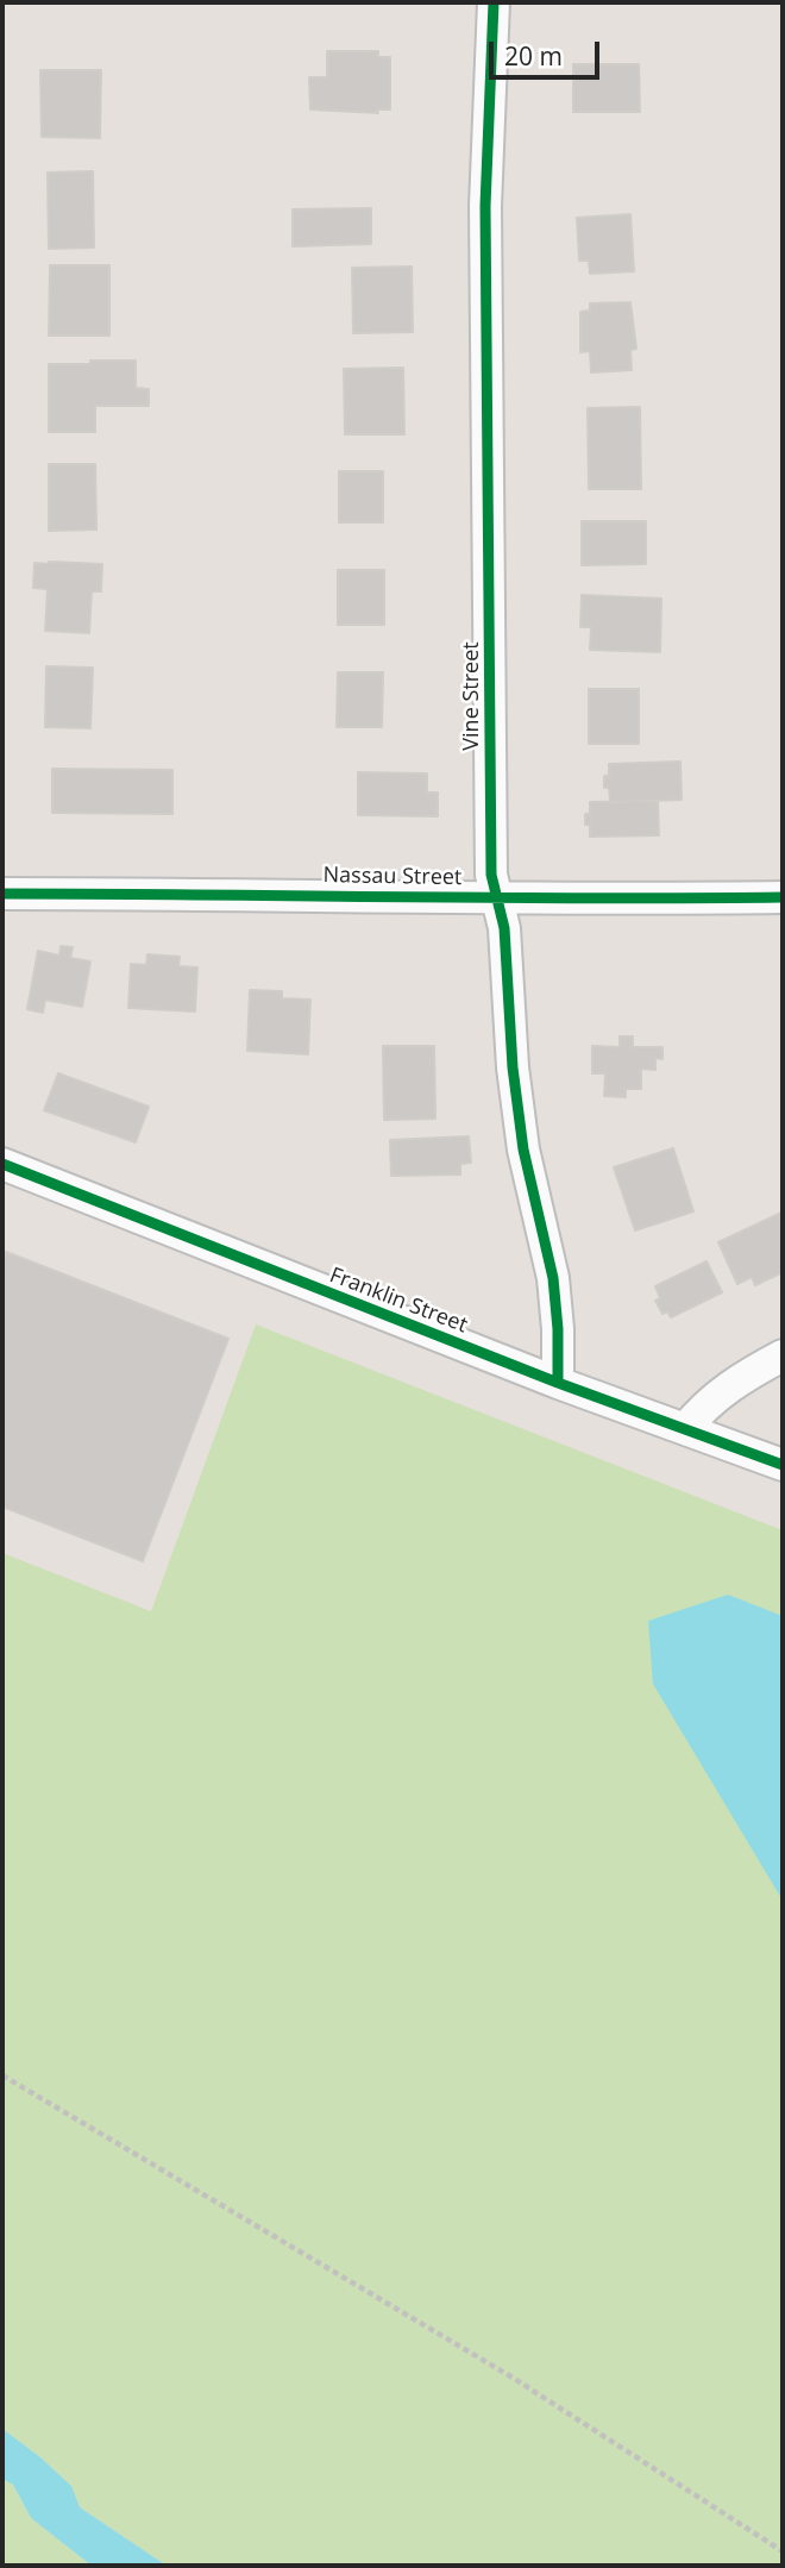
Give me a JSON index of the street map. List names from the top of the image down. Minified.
{"streets":{"street":["Vine Street","Nassau Street","Franklin Street"]},"crossings":[["Vine Street","Nassau Street"],["Vine Street","Franklin Street"]],"scale_bar":"20 m"}
